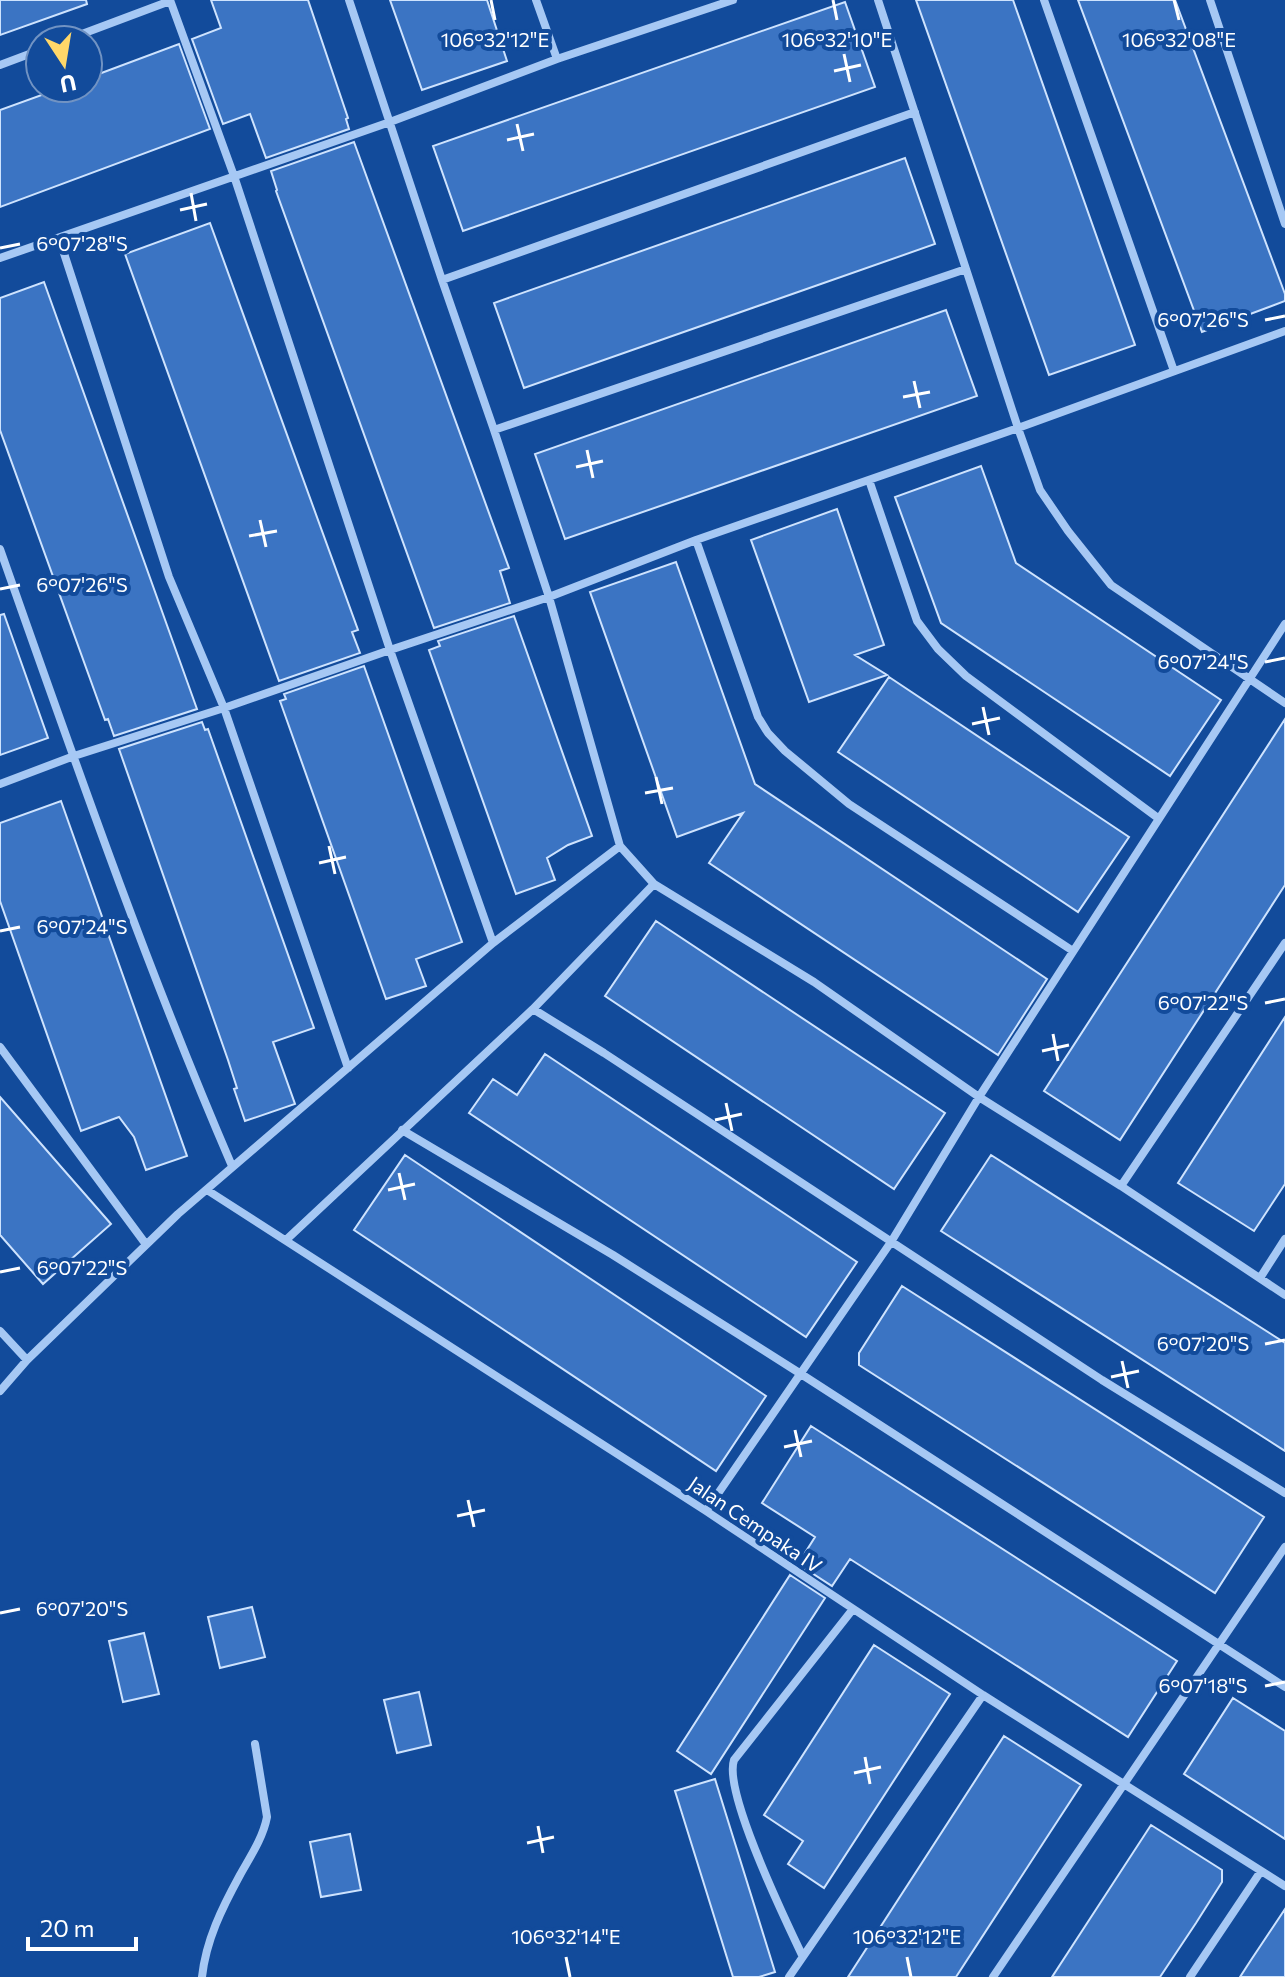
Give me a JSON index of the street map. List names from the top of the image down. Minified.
{"streets":{"street":["Jalan Cempaka IV"]},"scale_bar":"20 m","north":"bottom","coordinates":["106°32'12\"E","106°32'10\"E","106°32'08\"E","6°07'28\"S","6°07'26\"S","6°07'24\"S","6°07'22\"S","6°07'20\"S","6°07'18\"S","106°32'14\"E"]}
